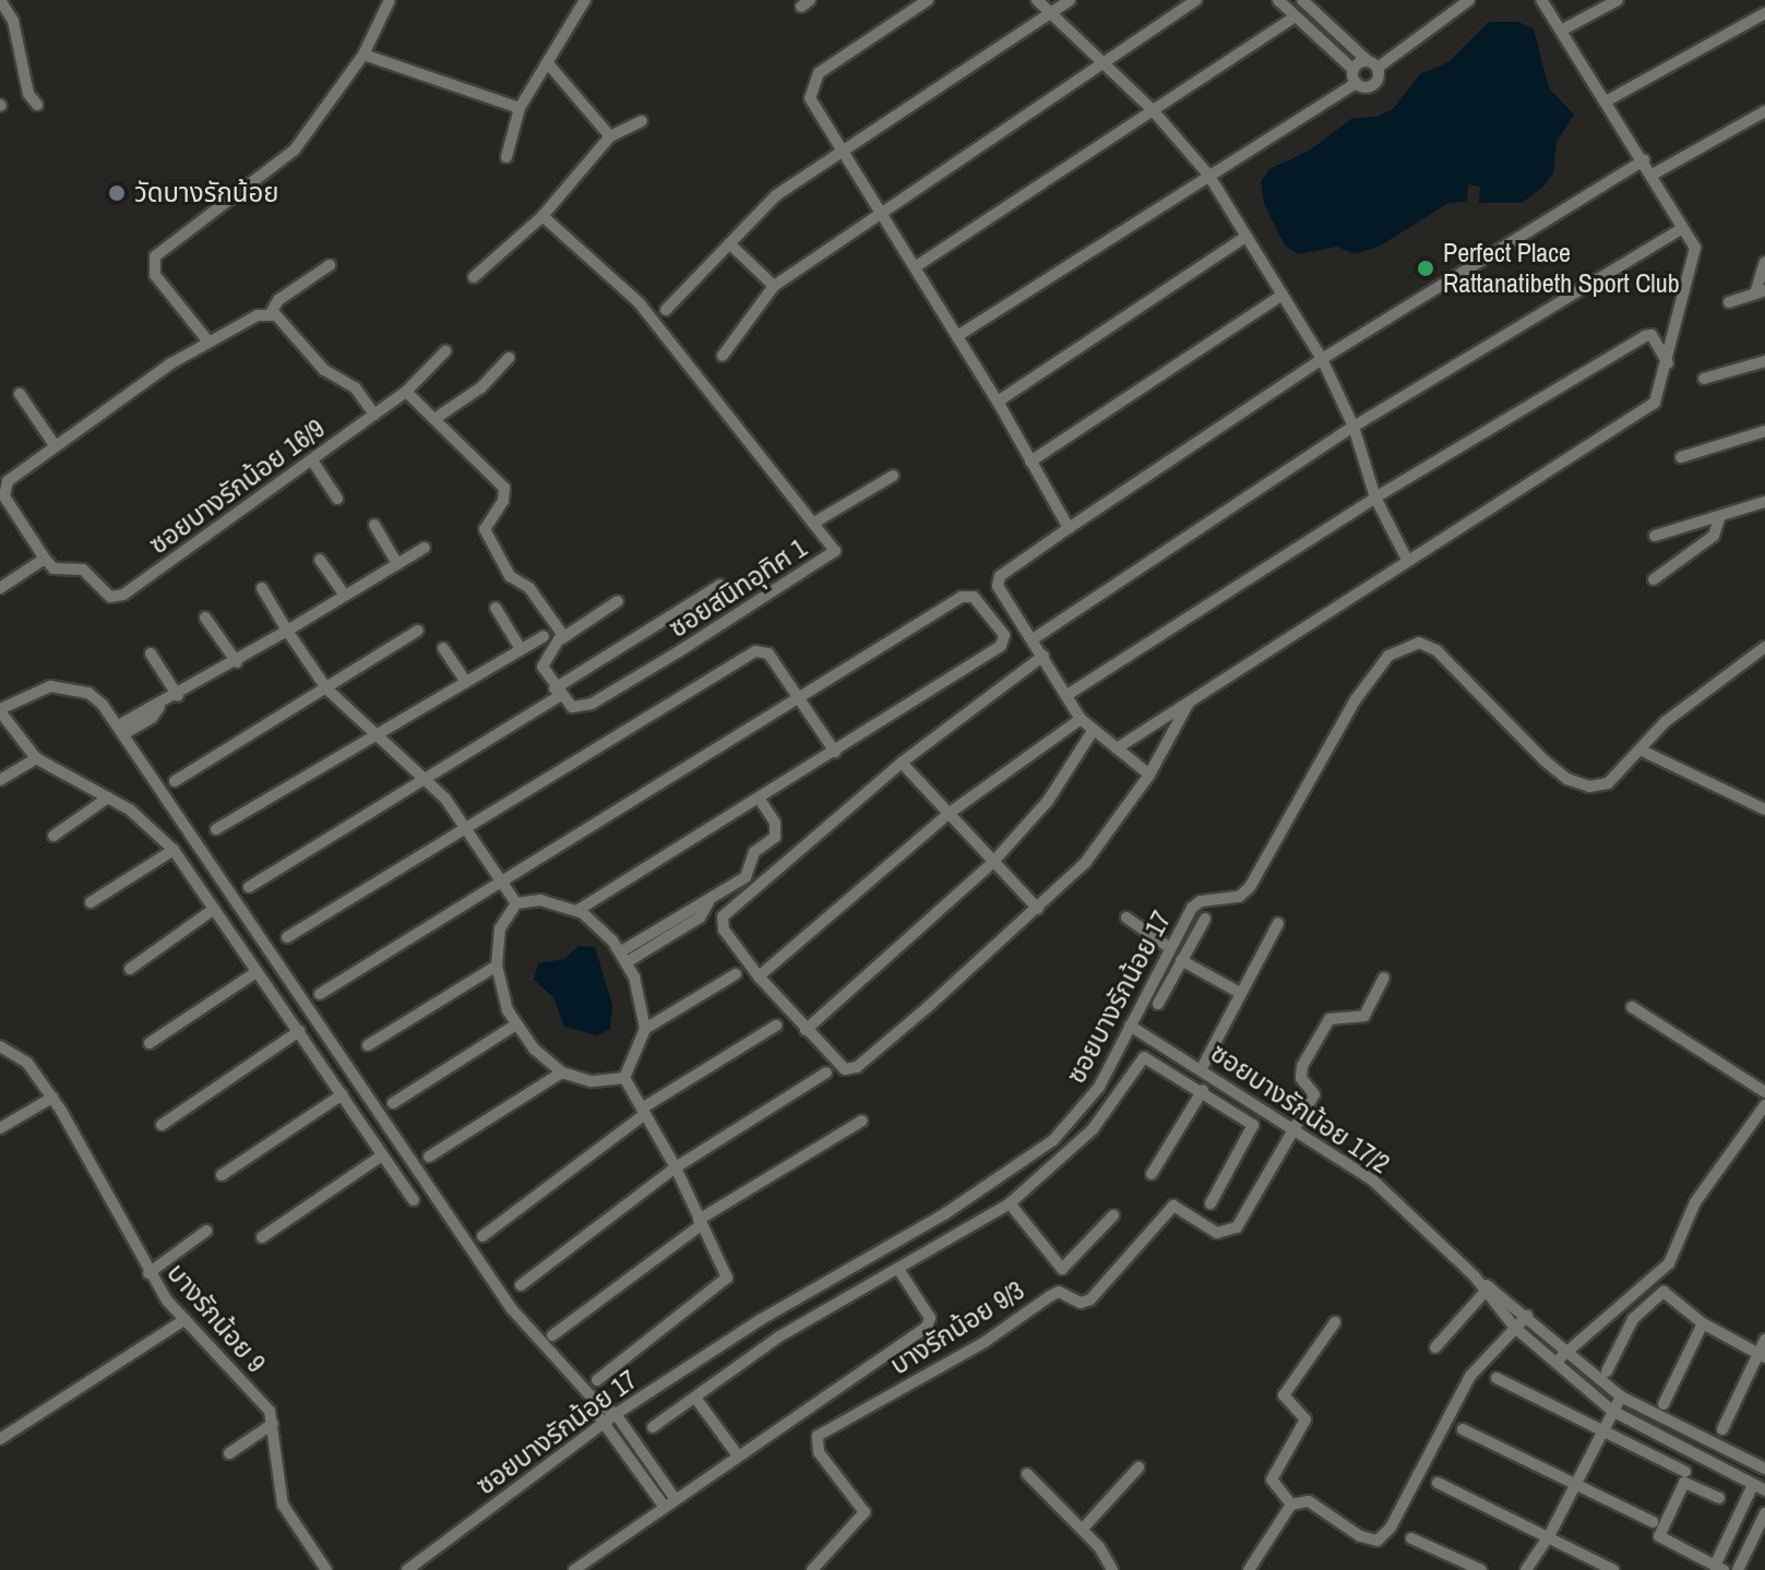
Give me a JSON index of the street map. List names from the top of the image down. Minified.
{"streets":{"street":["ซอยบางรักน้อย 16/9","ซอยสนิทอุทิศ 1","ซอยบางรักน้อย 17","ซอยบางรักน้อย 17/2","บางรักน้อย 9","บางรักน้อย 9/3"]},"crossings":[["ซอยบางรักน้อย 17","ซอยบางรักน้อย 17/2"],["ซอยบางรักน้อย 17/2","บางรักน้อย 9/3"]],"places":["วัดบางรักน้อย","Perfect Place Rattanatibeth Sport Club"]}
